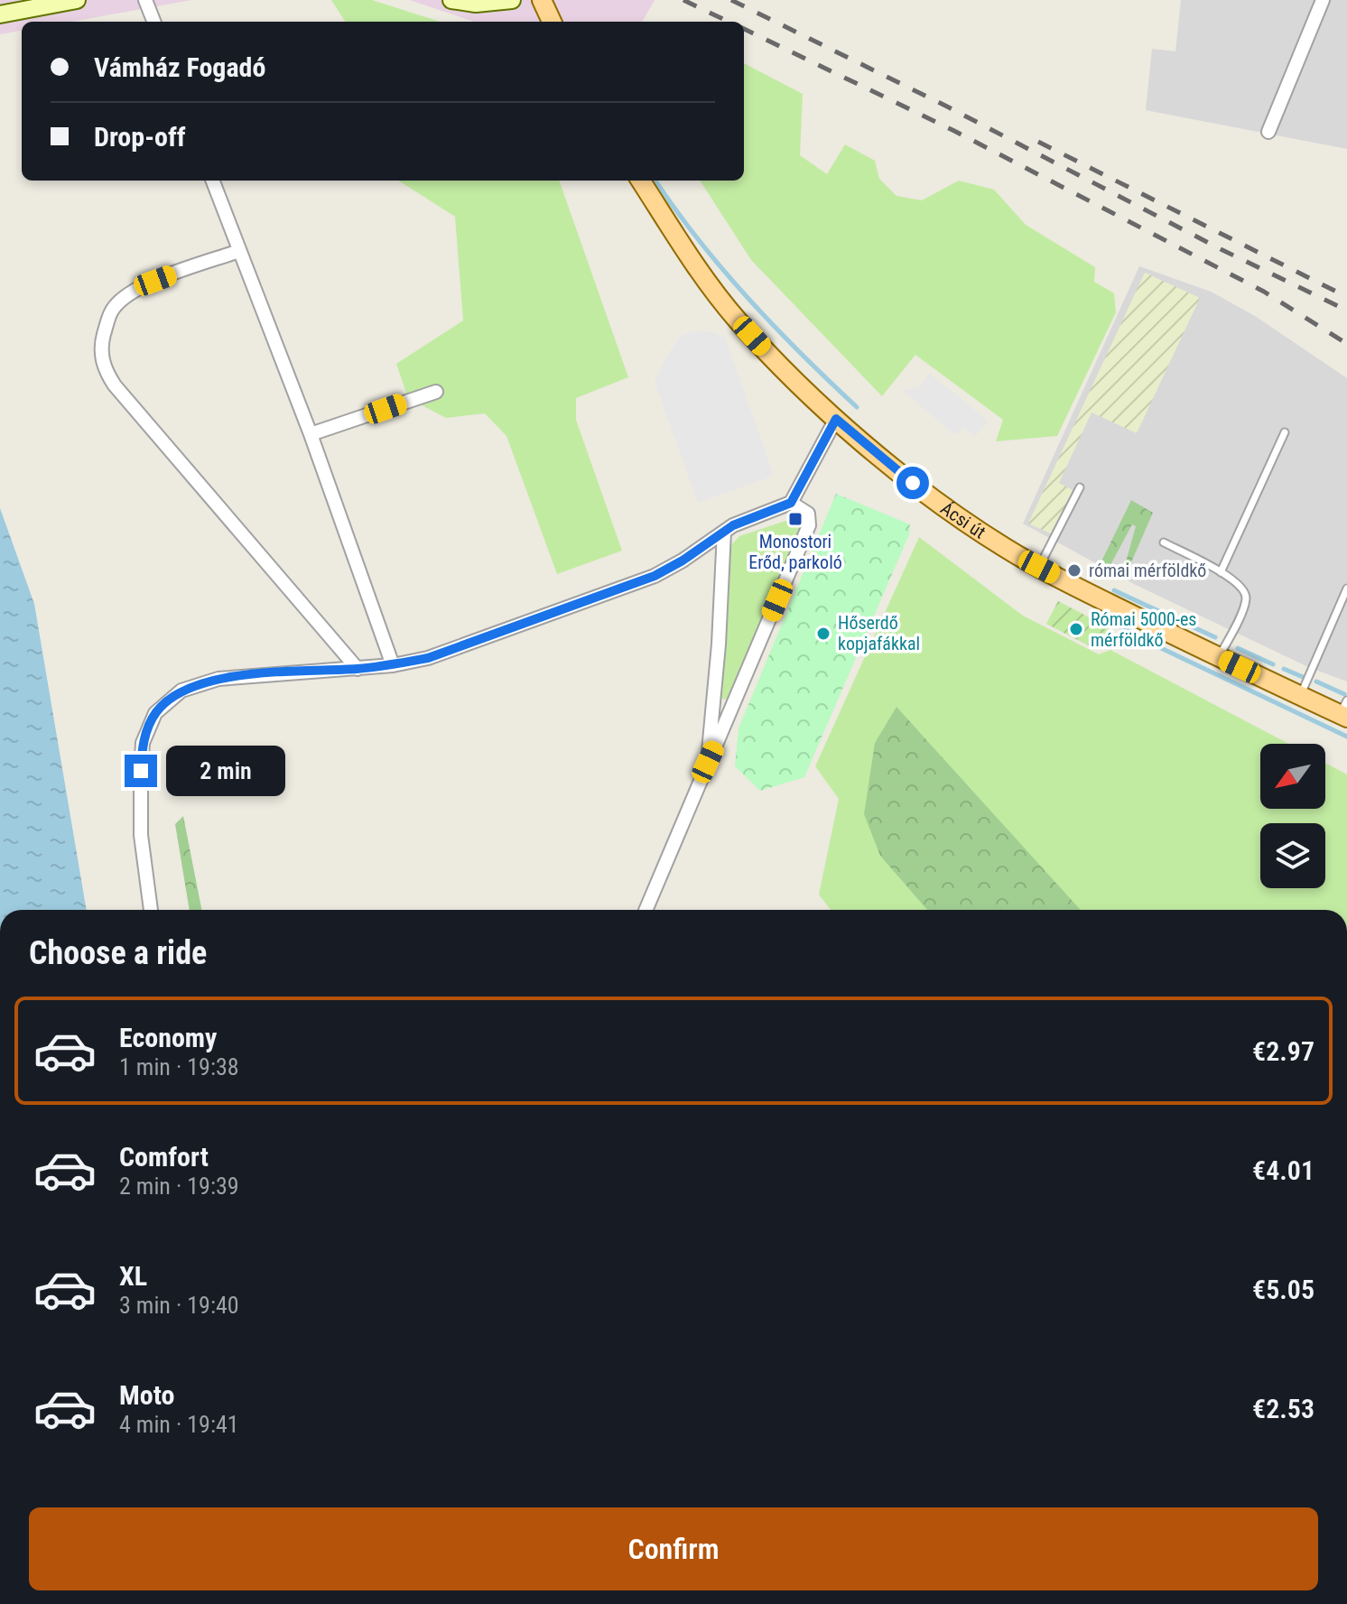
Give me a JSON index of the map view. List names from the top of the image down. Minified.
{"streets":{"main road":["Ácsi út"]},"places":{"transit":["Monostori Erőd, parkoló"],"other":["római mérföldkő","Római 5000-es mérföldkő","Hőserdő kopjafákkal"]},"north":"bottom left","page":{"banner":["Vámház Fogadó","Drop-off"],"bubble":"2 min","heading":"Choose a ride","list":[{"name":"Economy","note":"1 min · 19:38","value":"€2.97"},{"name":"Comfort","note":"2 min · 19:39","value":"€4.01"},{"name":"XL","note":"3 min · 19:40","value":"€5.05"},{"name":"Moto","note":"4 min · 19:41","value":"€2.53"}],"buttons":"Confirm"}}
